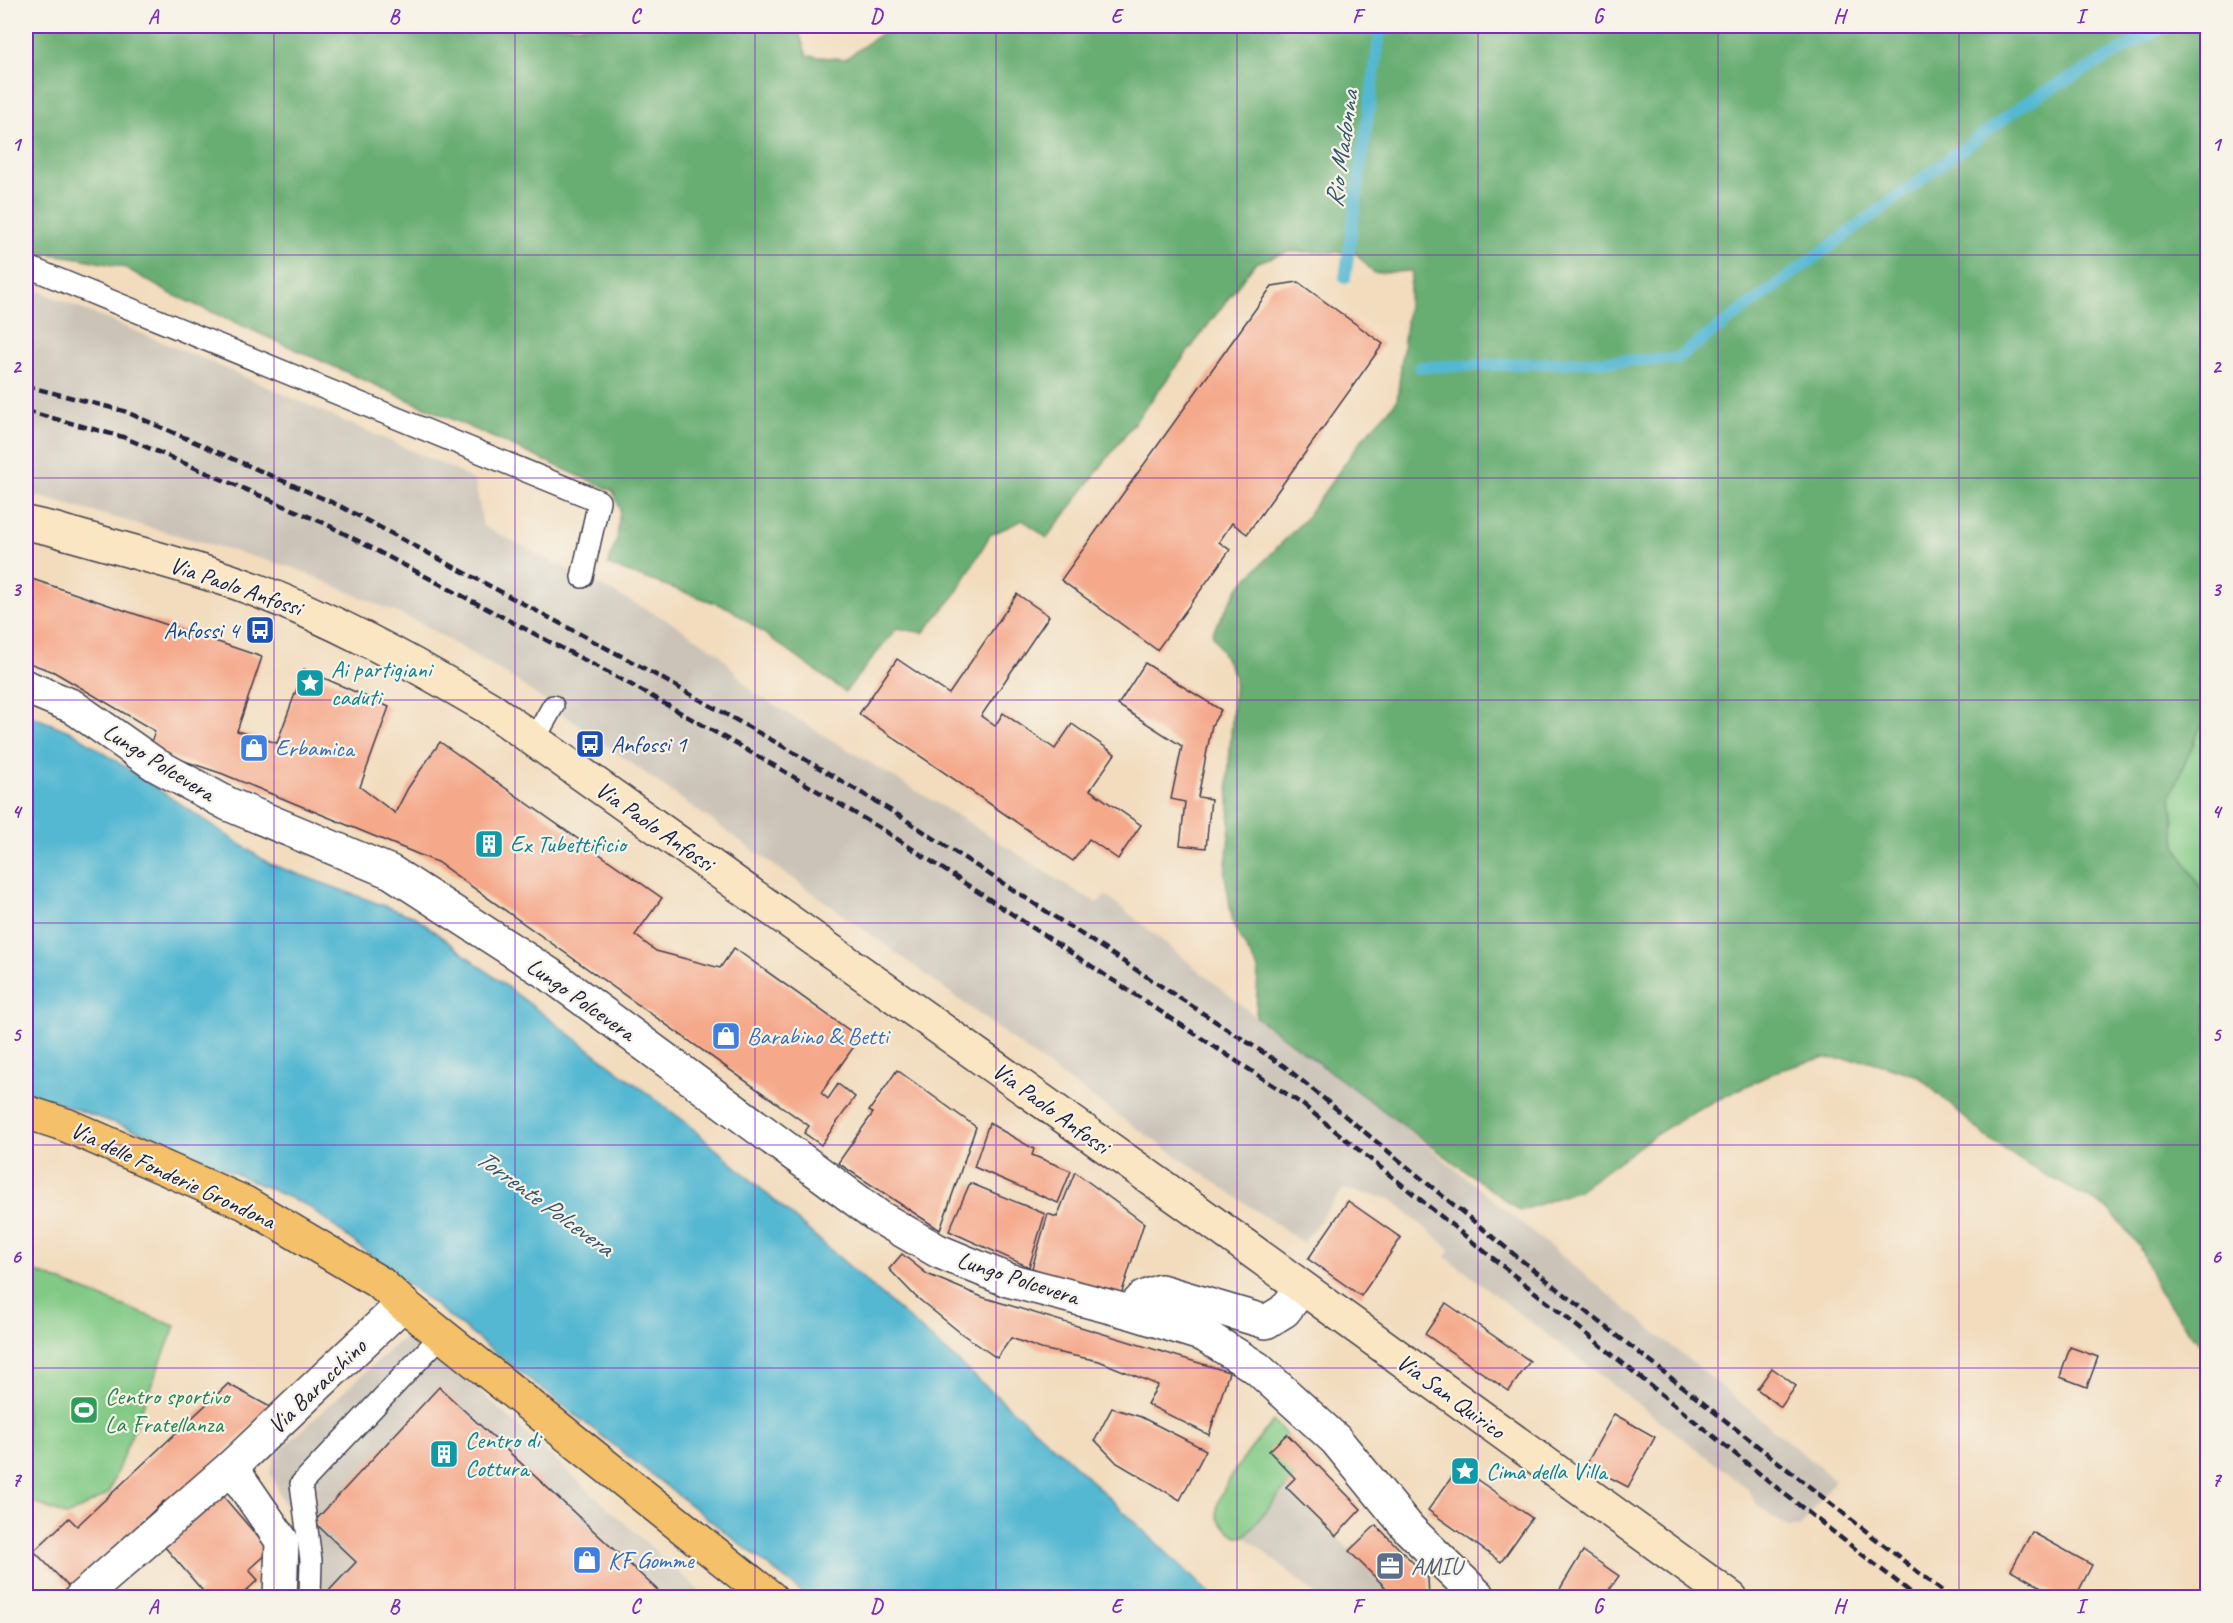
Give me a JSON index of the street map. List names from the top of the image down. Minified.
{"streets":{"main road":["Via Paolo Anfossi","Via delle Fonderie Grondona","Via San Quirico"],"street":["Lungo Polcevera","Via Baracchino"]},"crossings":[["Via Paolo Anfossi","Via San Quirico"],["Via delle Fonderie Grondona","Via Baracchino"]],"water":["Rio Madonna","Torrente Polcevera"],"places":{"bus stop":["Anfossi 4","Anfossi 1"],"place":["Ai partigiani caduti","Cima della Villa"],"shop":["Erbamica","Barabino & Betti","KF Gomme"],"building":["Ex Tubettificio","Centro di Cottura"],"sports":["Centro sportivo La Fratellanza"],"office":["AMIU"]},"grid":{"columns":["A","B","C","D","E","F","G","H","I"],"rows":["1","2","3","4","5","6","7"]}}
